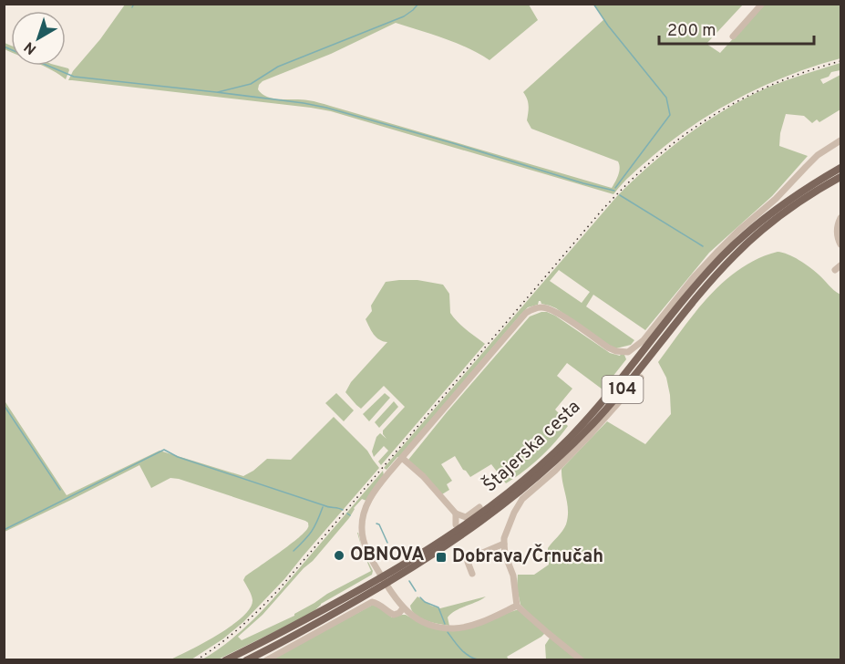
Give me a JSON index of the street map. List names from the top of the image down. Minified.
{"streets":{"main road":["104","Štajerska cesta"]},"places":{"other":["OBNOVA"],"transit":["Dobrava/Črnučah"]},"scale_bar":"200 m","north":"bottom left"}
